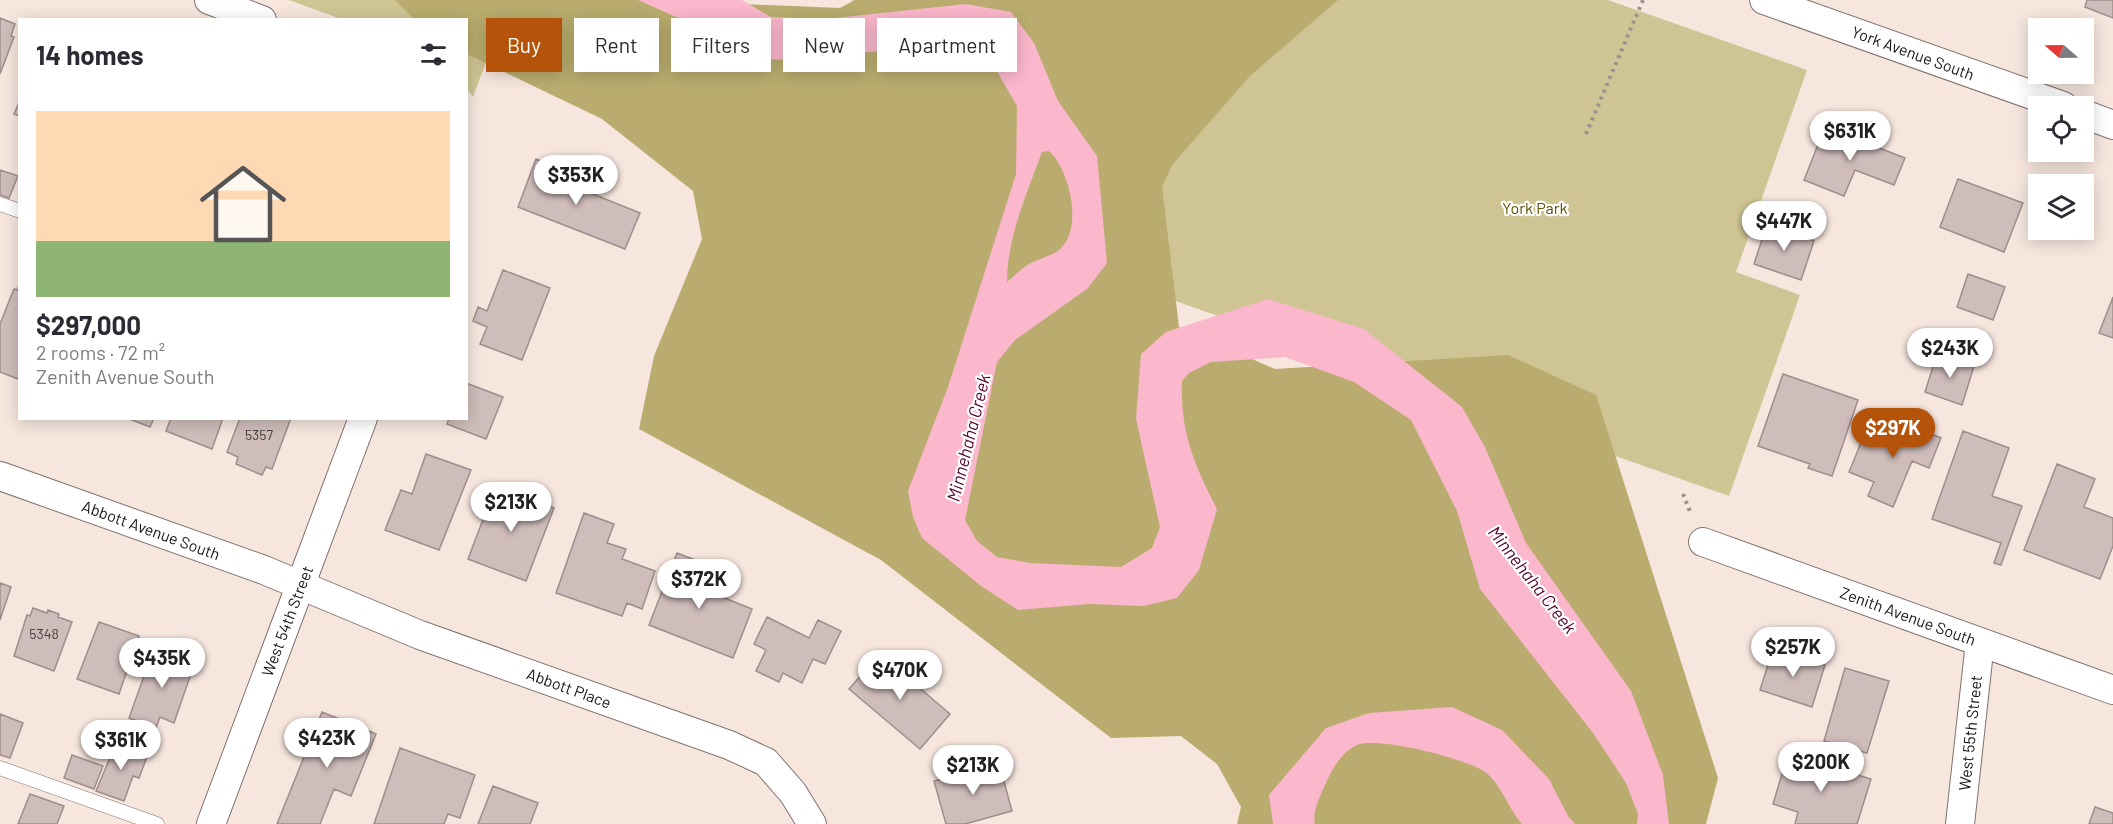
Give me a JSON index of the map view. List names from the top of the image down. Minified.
{"streets":{"street":["York Avenue South","Abbott Avenue South","Zenith Avenue South","West 54th Street","Abbott Place","West 55th Street"]},"crossings":[["Abbott Avenue South","West 54th Street"],["Abbott Avenue South","Abbott Place"],["Zenith Avenue South","West 55th Street"],["West 54th Street","Abbott Place"]],"water":["Minnehaha Creek"],"parks":["York Park"],"house_numbers":["5357","5348"],"north":"left","page":{"chip":["Buy","Rent","Filters","New","Apartment"],"heading":"14 homes","list":[{"name":"$297,000","note":"2 rooms · 72 m² · Zenith Avenue South"}],"price":["$631K","$353K","$447K","$243K","$297K","$213K","$372K","$257K","$435K","$470K","$423K","$361K","$200K","$213K"]}}
